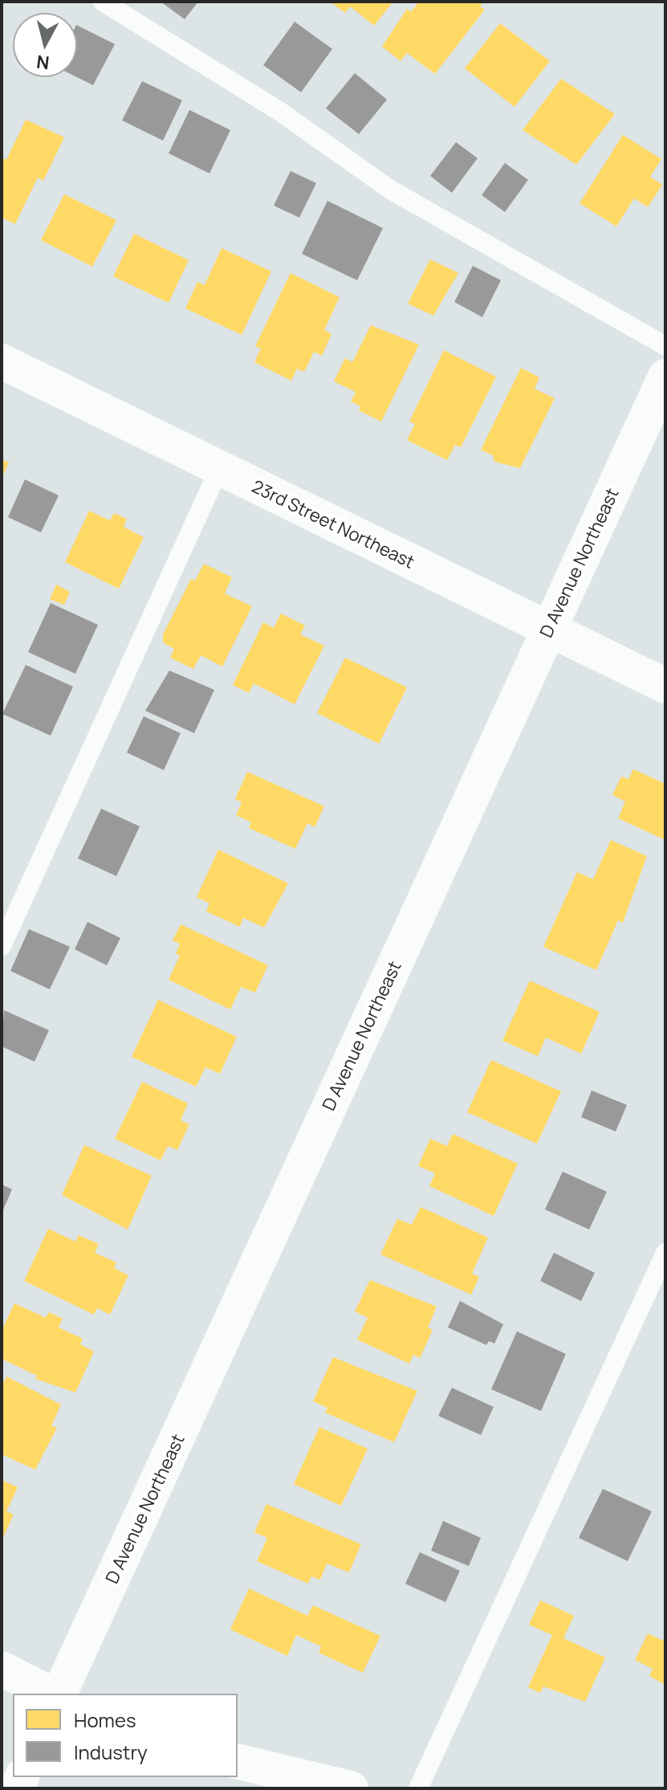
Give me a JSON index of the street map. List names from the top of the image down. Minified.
{"streets":{"street":["23rd Street Northeast","D Avenue Northeast"]},"crossings":[["23rd Street Northeast","D Avenue Northeast"]],"legend":["Homes","Industry"],"north":"bottom"}
